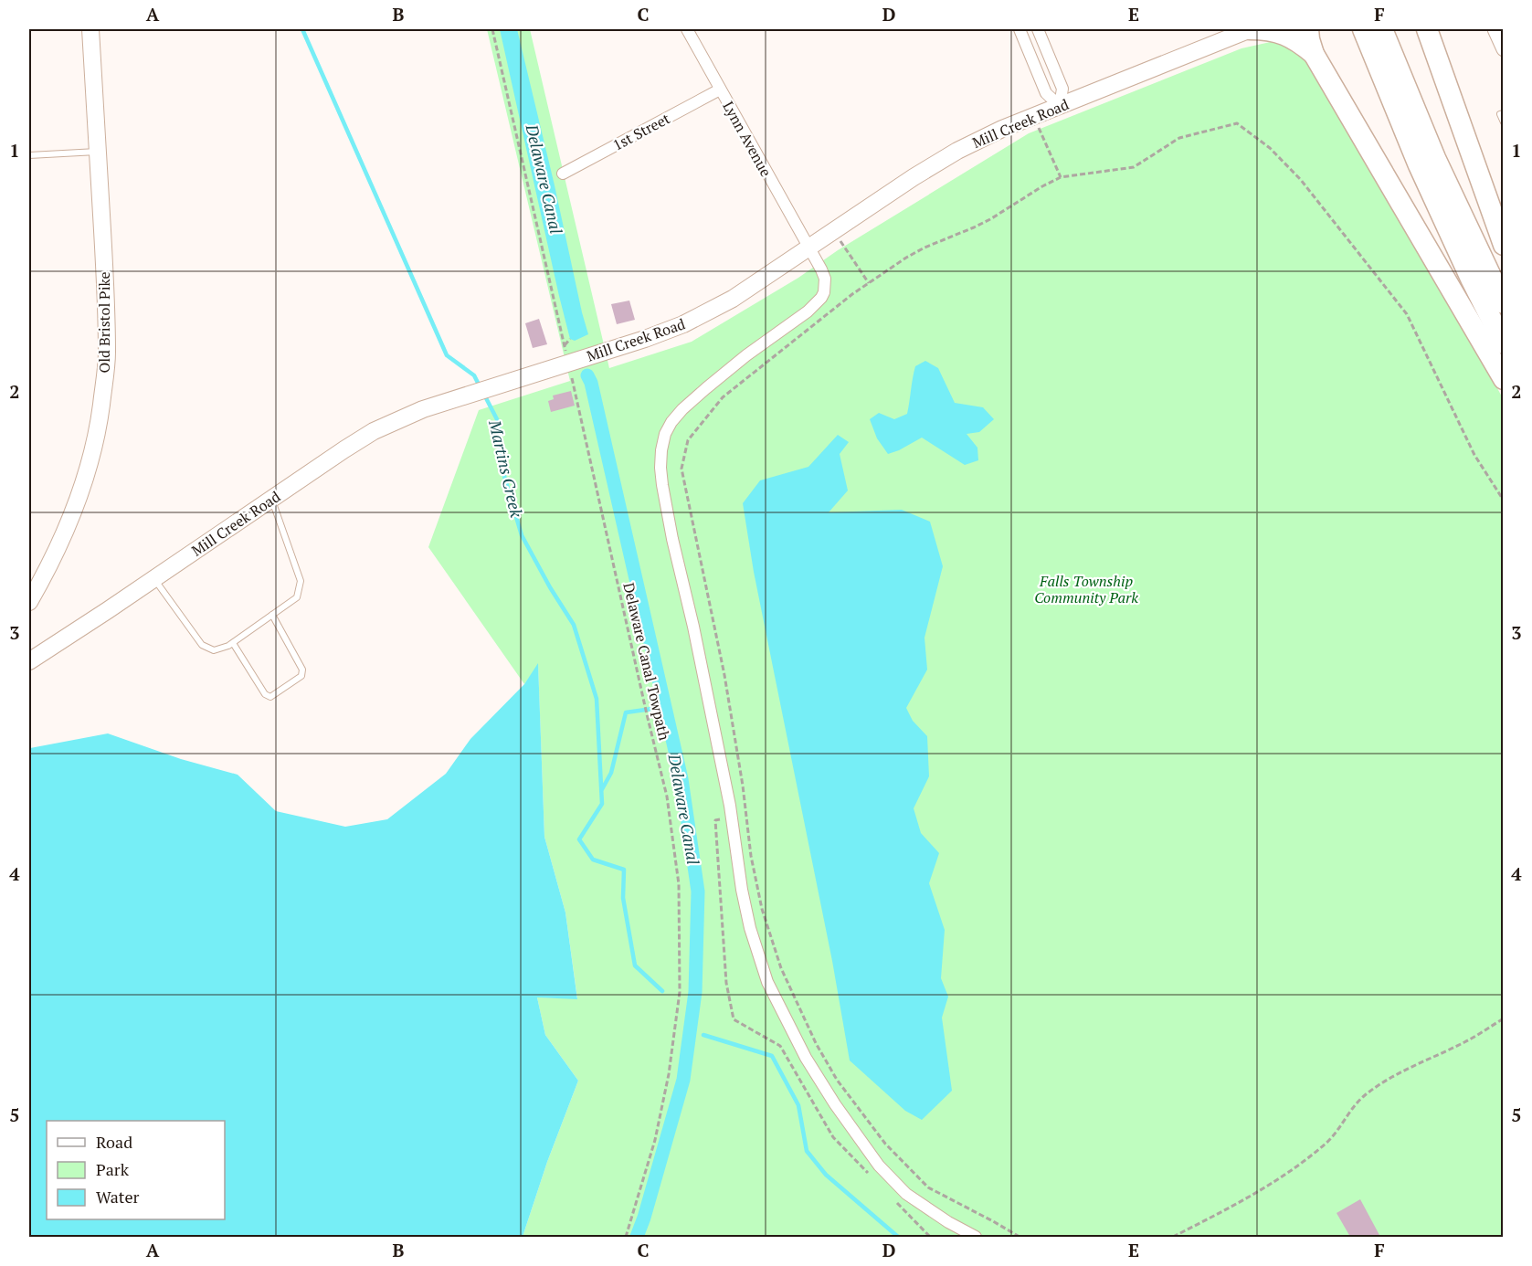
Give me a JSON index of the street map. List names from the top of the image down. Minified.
{"streets":{"main road":["Mill Creek Road","Old Bristol Pike"],"street":["1st Street","Lynn Avenue"],"path":["Delaware Canal Towpath"]},"crossings":[["Mill Creek Road","Lynn Avenue"],["1st Street","Lynn Avenue"]],"water":["Delaware Canal","Martins Creek"],"parks":["Falls Township Community Park"],"legend":["Road","Park","Water"],"grid":{"columns":["A","B","C","D","E","F"],"rows":["1","2","3","4","5"]}}
